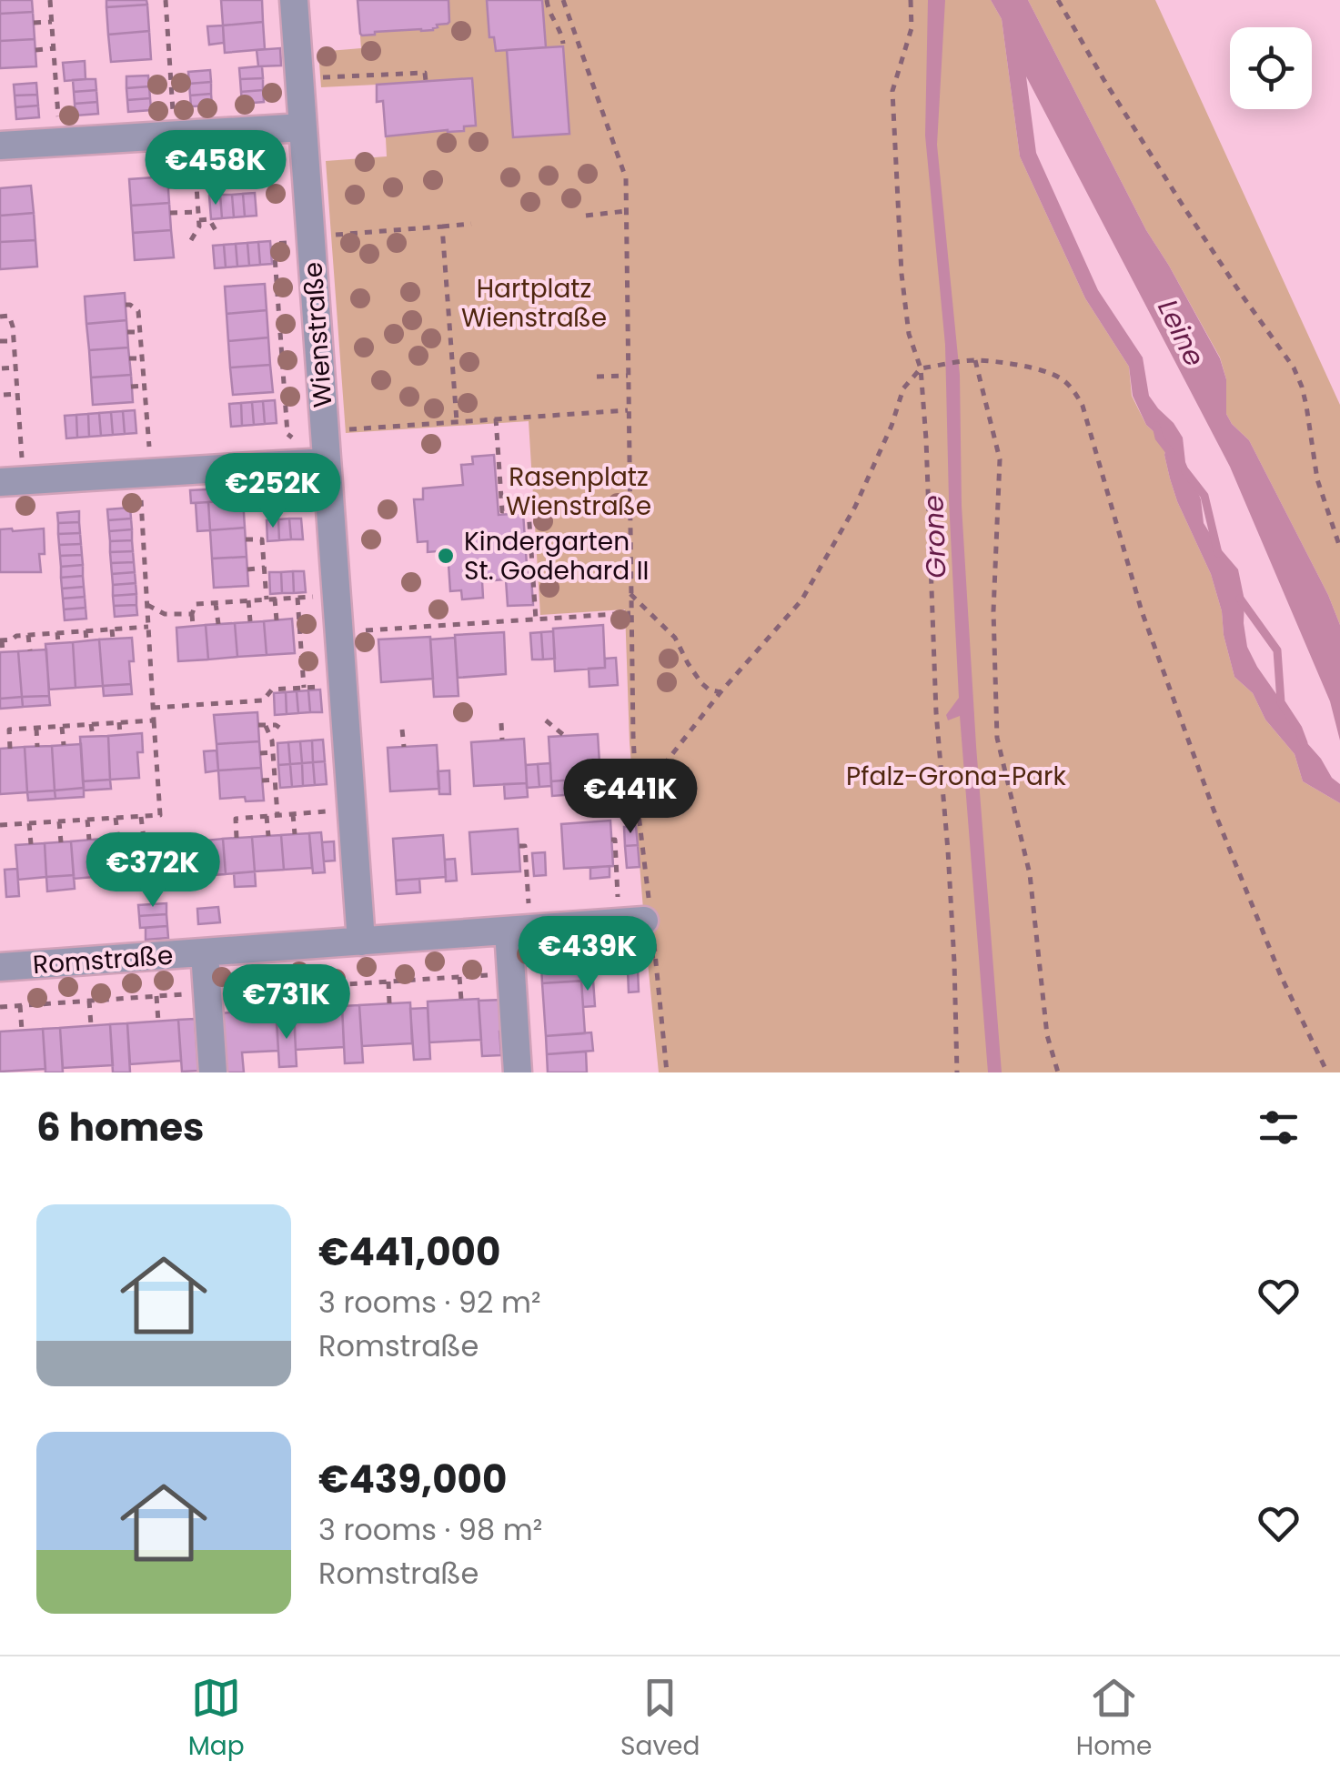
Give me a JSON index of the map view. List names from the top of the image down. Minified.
{"streets":{"street":["Wienstraße","Romstraße"]},"crossings":[["Wienstraße","Romstraße"]],"water":["Leine","Grone"],"parks":["Hartplatz Wienstraße","Rasenplatz Wienstraße","Pfalz-Grona-Park"],"places":["Kindergarten St. Godehard II"],"page":{"price":["€458K","€252K","€441K","€372K","€439K","€731K"],"heading":"6 homes","list":[{"name":"€441,000","note":"3 rooms · 92 m² · Romstraße"},{"name":"€439,000","note":"3 rooms · 98 m² · Romstraße"}],"tabs":["Map","Saved","Home"]}}
